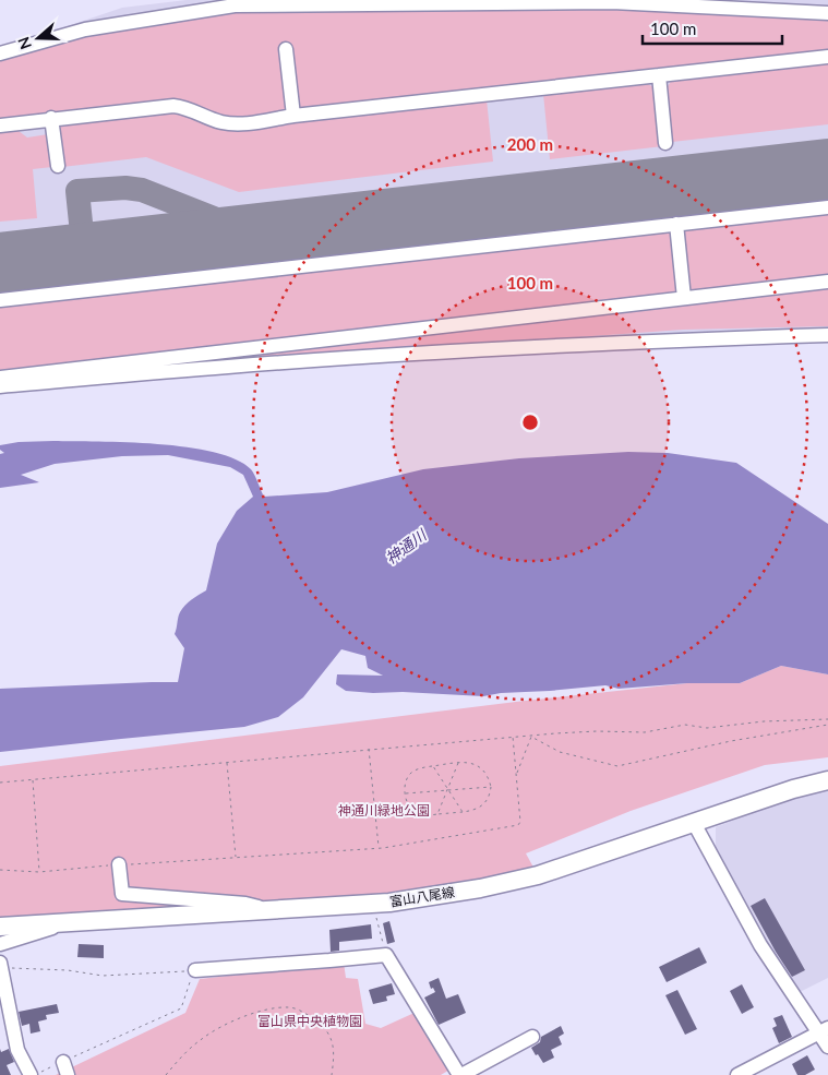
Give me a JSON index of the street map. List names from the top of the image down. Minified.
{"streets":{"main road":["富山八尾線"]},"water":["神通川"],"parks":["神通川緑地公園","富山県中央植物園"],"scale_bar":"100 m","north":"left","rings":["200 m","100 m"]}
